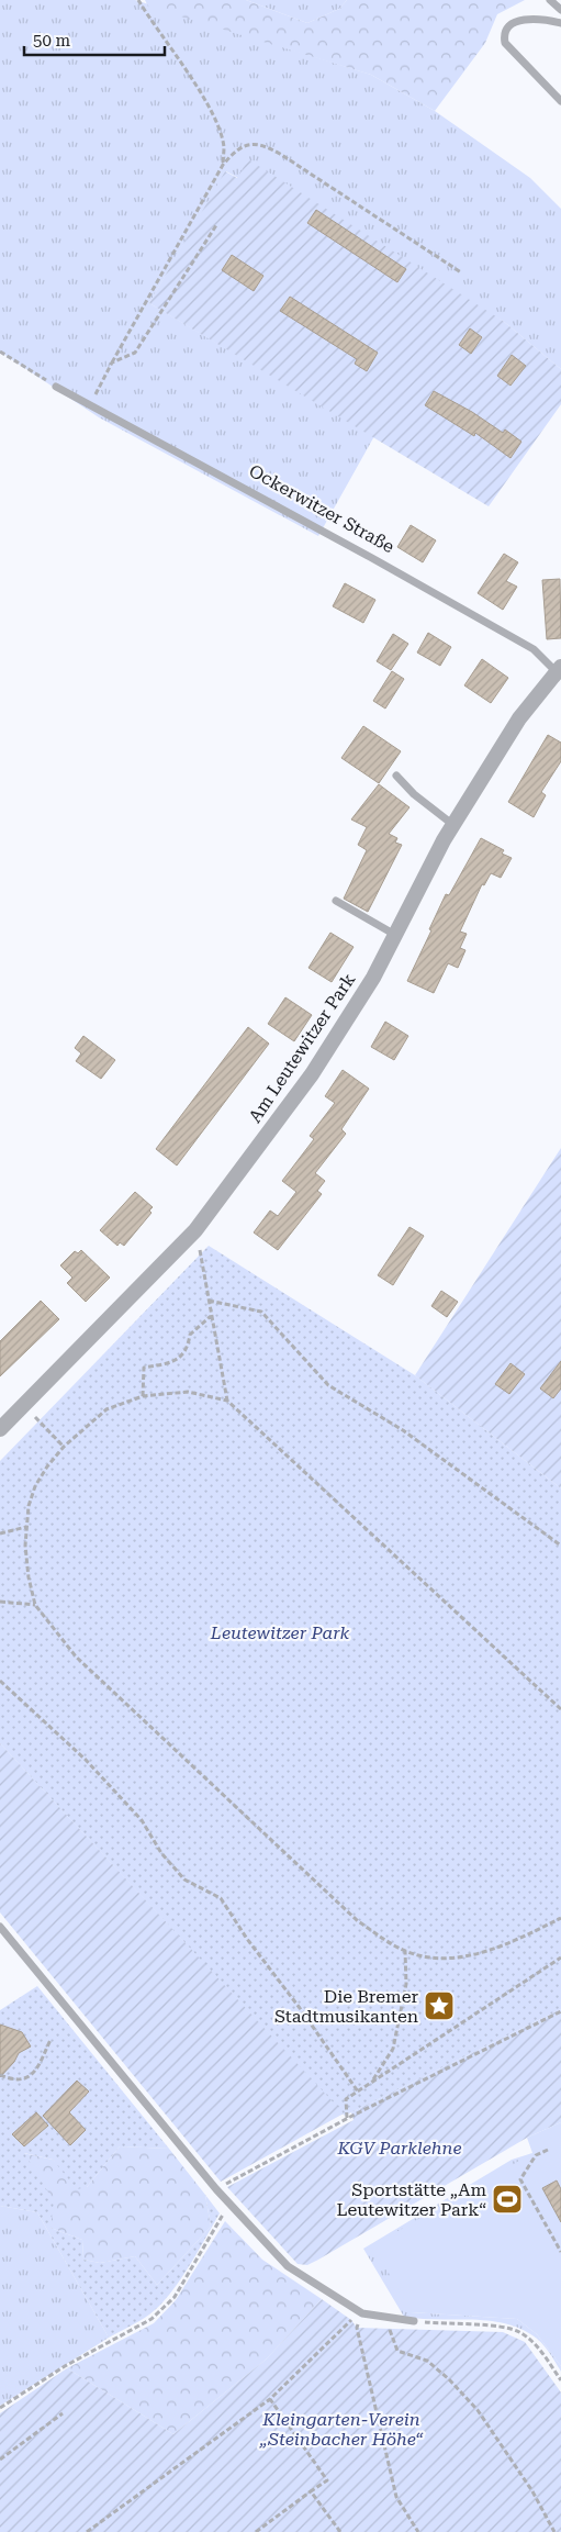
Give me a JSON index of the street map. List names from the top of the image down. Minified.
{"streets":{"street":["Am Leutewitzer Park"],"lane":["Ockerwitzer Straße"]},"crossings":[["Ockerwitzer Straße","Am Leutewitzer Park"]],"parks":["Leutewitzer Park","KGV Parklehne","Kleingarten-Verein „Steinbacher Höhe“"],"places":{"place":["Die Bremer Stadtmusikanten"],"sports":["Sportstätte „Am Leutewitzer Park“"]},"scale_bar":"50 m"}
